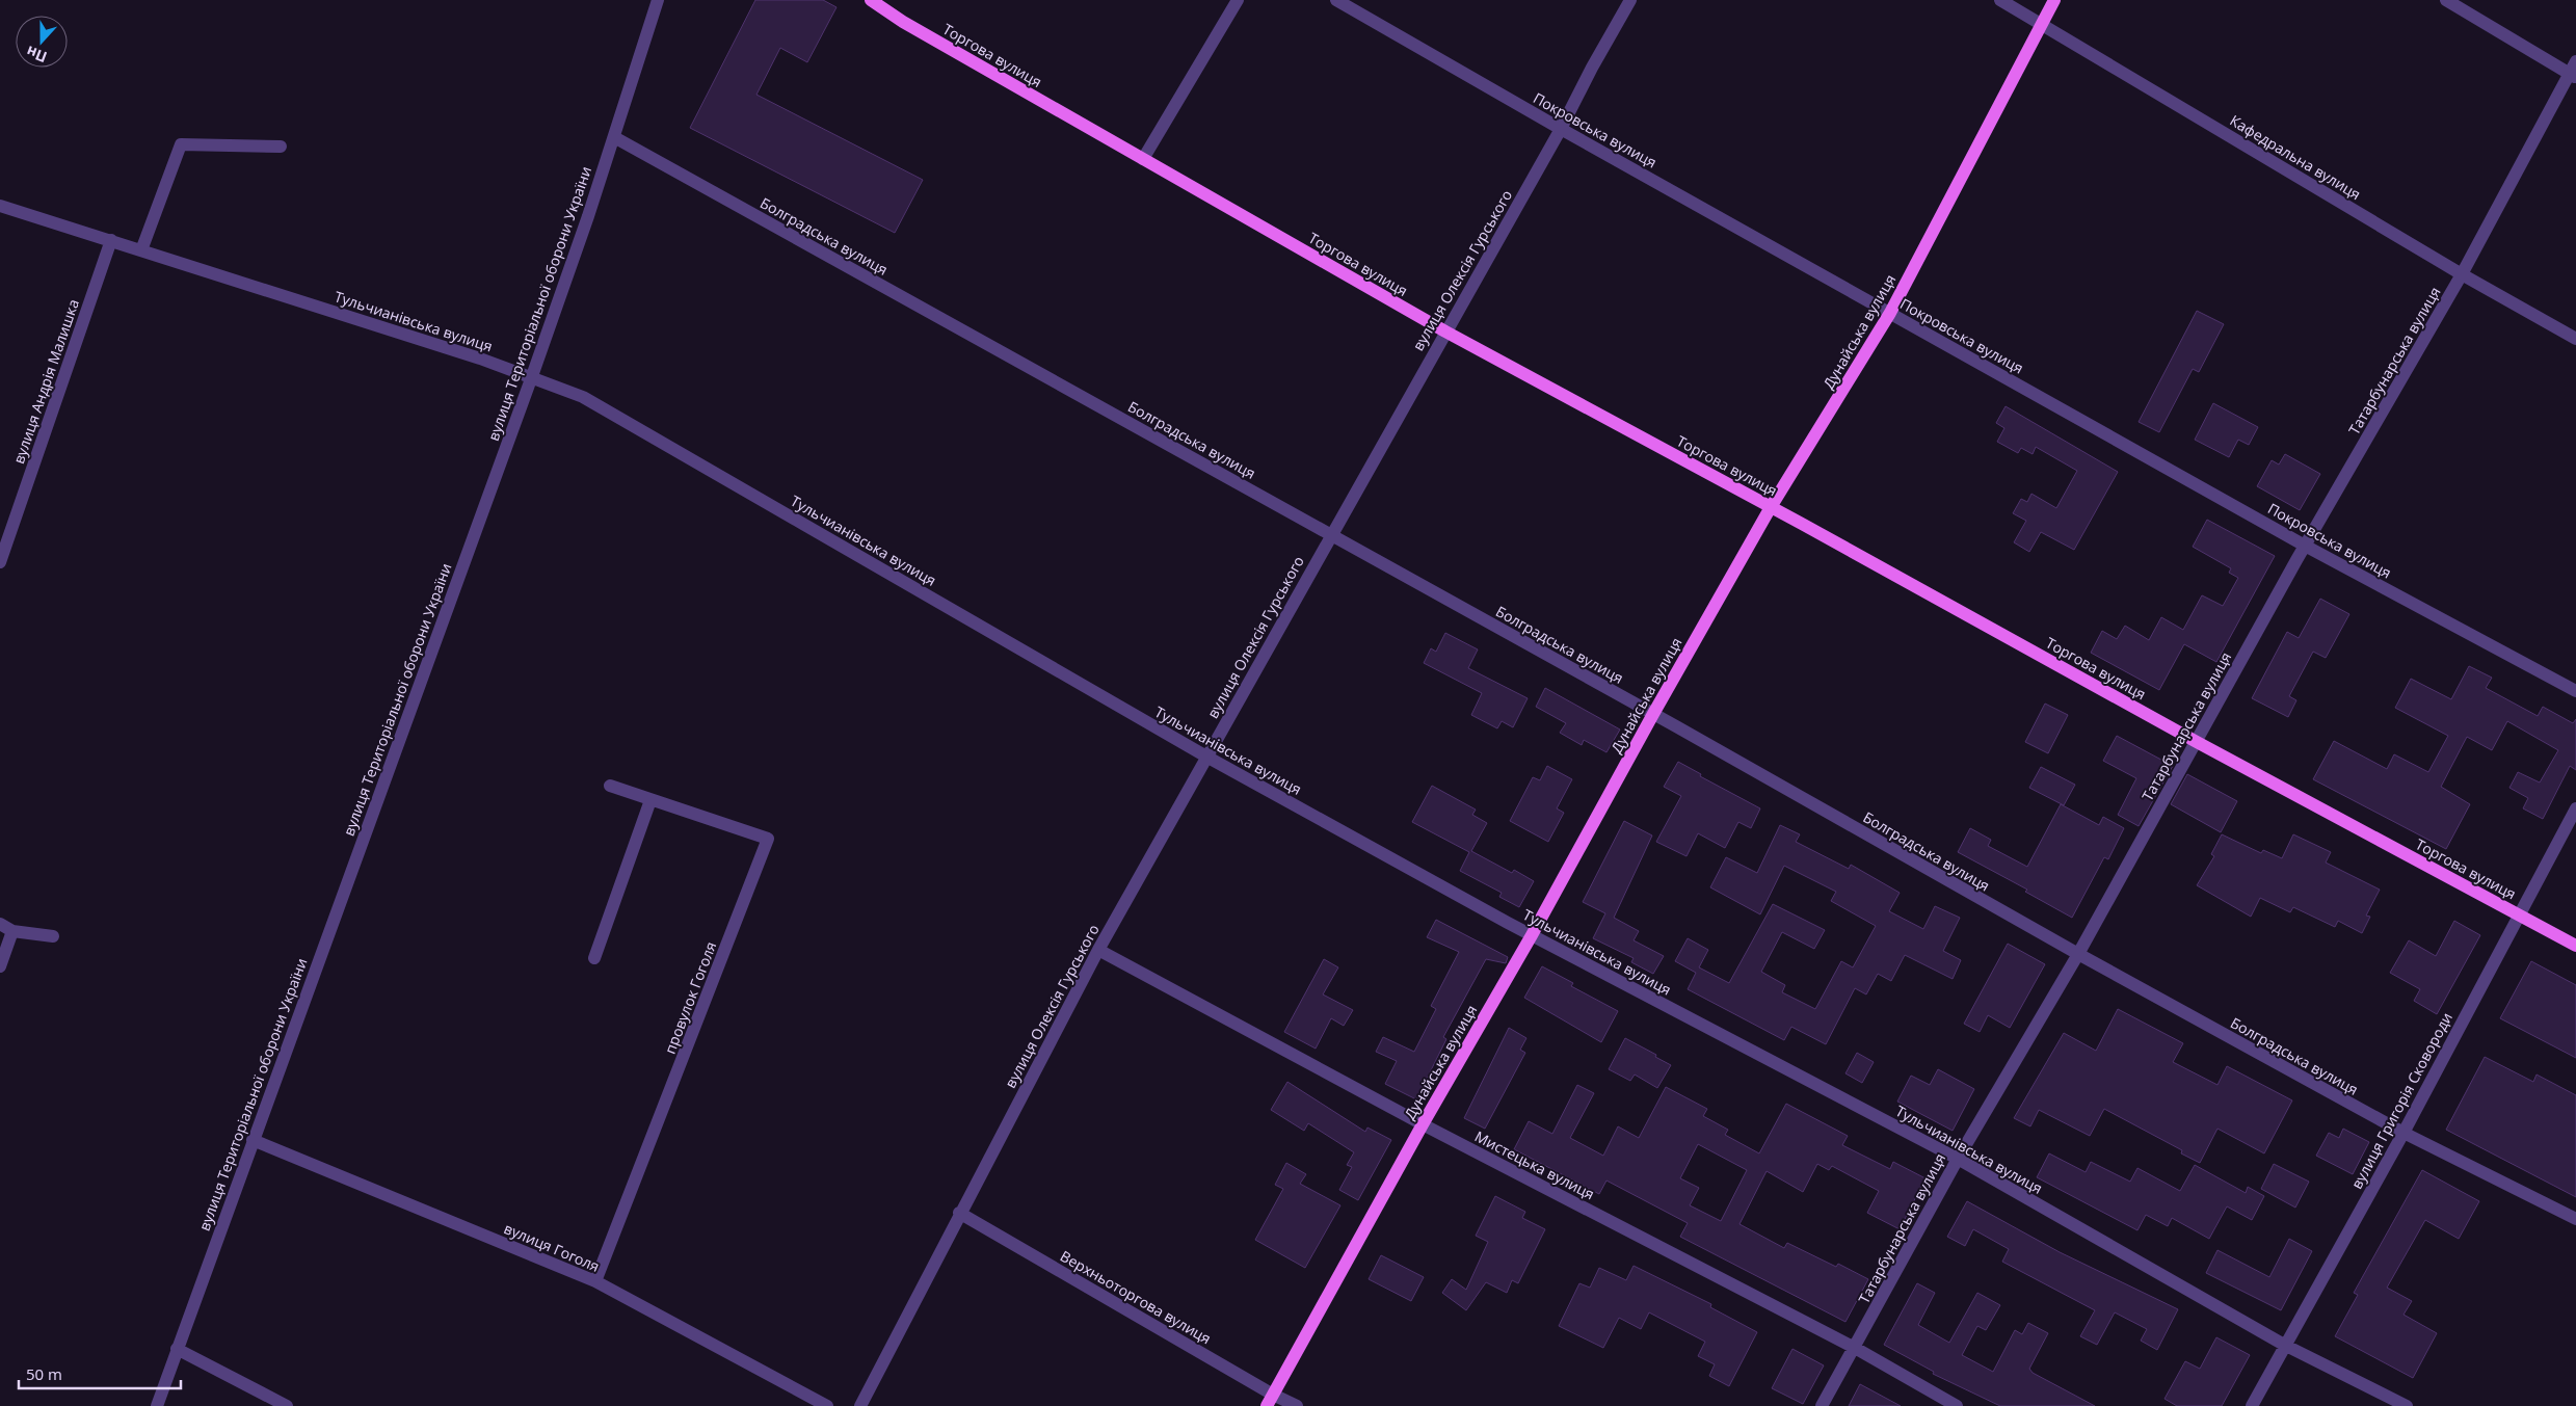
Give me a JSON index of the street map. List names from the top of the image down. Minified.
{"streets":{"main road":["Торгова вулиця","Дунайська вулиця"],"street":["Покровська вулиця","Кафедральна вулиця","Болградська вулиця","вулиця Олексія Гурського","вулиця Територіальної оборони України","Тульчианівська вулиця","Татарбунарська вулиця","вулиця Андрія Малишка","провулок Гоголя","вулиця Григорія Сковороди","Мистецька вулиця","вулиця Гоголя","Верхньоторгова вулиця"]},"crossings":[["Торгова вулиця","вулиця Олексія Гурського"],["Торгова вулиця","Дунайська вулиця"],["Торгова вулиця","Татарбунарська вулиця"],["Торгова вулиця","вулиця Григорія Сковороди"],["Покровська вулиця","вулиця Олексія Гурського"],["Покровська вулиця","Дунайська вулиця"],["Покровська вулиця","Татарбунарська вулиця"],["Кафедральна вулиця","Дунайська вулиця"],["Кафедральна вулиця","Татарбунарська вулиця"],["Болградська вулиця","вулиця Олексія Гурського"],["Болградська вулиця","вулиця Територіальної оборони України"],["Болградська вулиця","Дунайська вулиця"],["Болградська вулиця","Татарбунарська вулиця"],["Болградська вулиця","вулиця Григорія Сковороди"],["вулиця Олексія Гурського","Тульчианівська вулиця"],["вулиця Олексія Гурського","Мистецька вулиця"],["вулиця Олексія Гурського","Верхньоторгова вулиця"],["вулиця Територіальної оборони України","Тульчианівська вулиця"],["вулиця Територіальної оборони України","вулиця Гоголя"],["Тульчианівська вулиця","Дунайська вулиця"],["Тульчианівська вулиця","Татарбунарська вулиця"],["Тульчианівська вулиця","вулиця Андрія Малишка"],["Тульчианівська вулиця","вулиця Григорія Сковороди"],["Дунайська вулиця","Мистецька вулиця"],["Дунайська вулиця","Верхньоторгова вулиця"],["Татарбунарська вулиця","Мистецька вулиця"],["провулок Гоголя","вулиця Гоголя"]],"scale_bar":"50 m","north":"bottom"}
